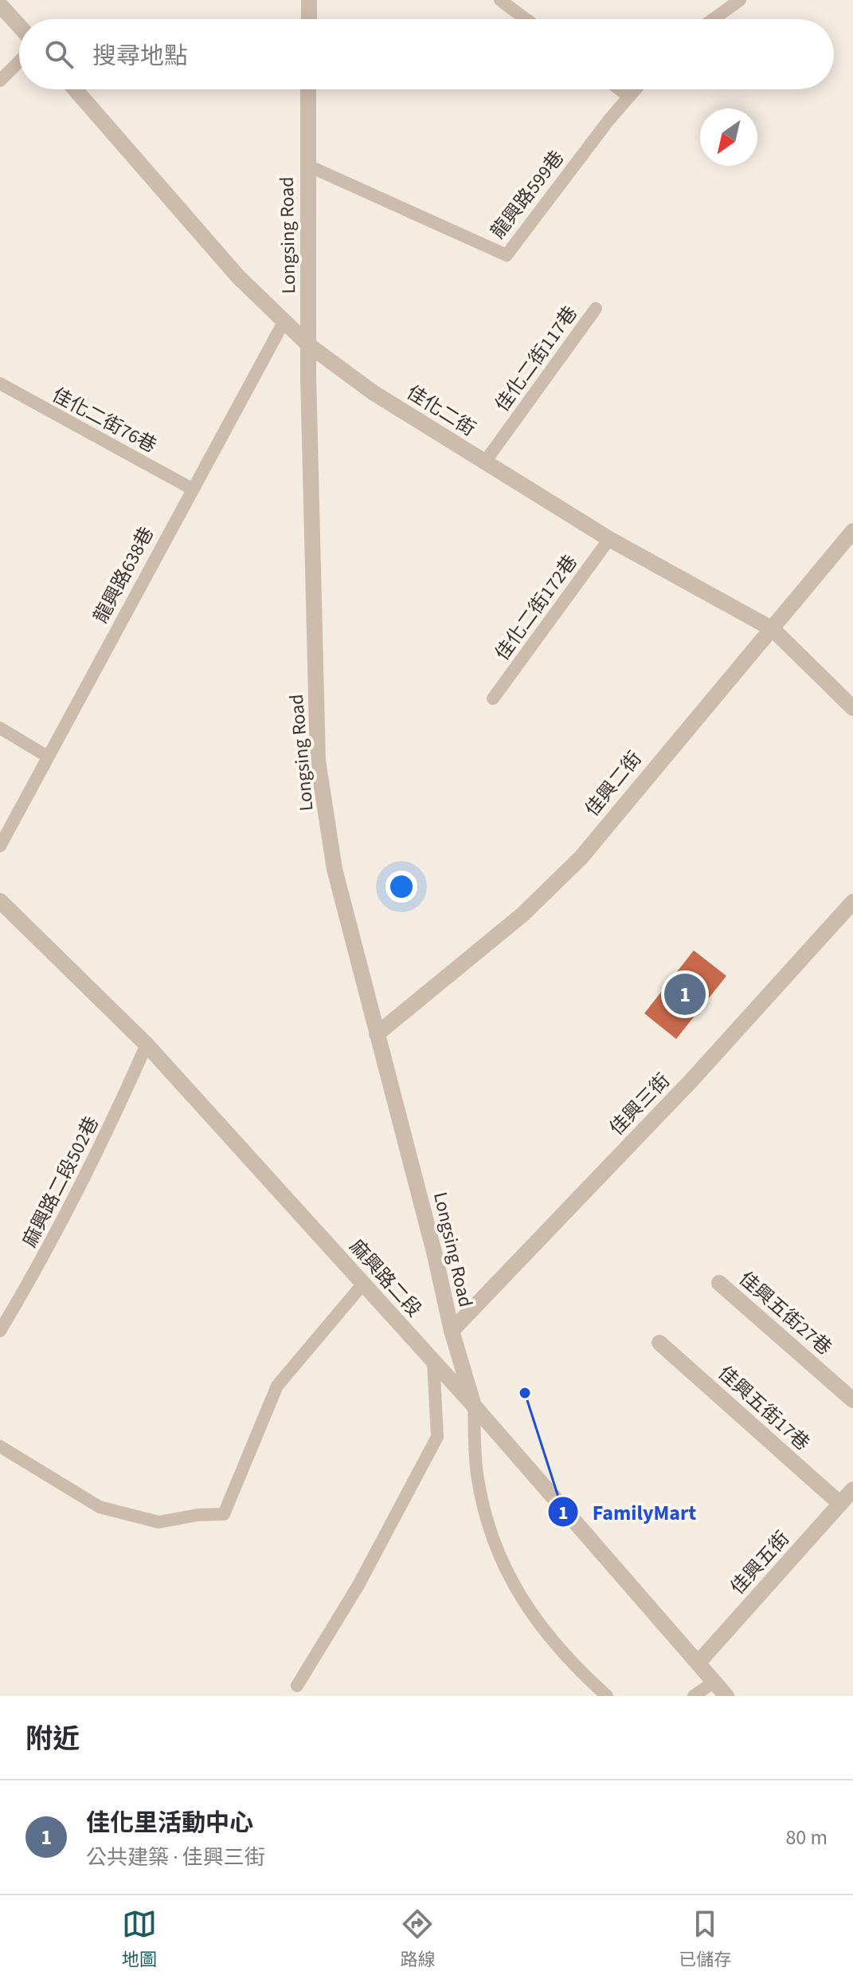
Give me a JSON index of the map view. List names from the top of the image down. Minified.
{"streets":{"street":["Longsing Road","佳化二街","佳興二街","佳興三街","麻興路二段","佳興五街27巷","佳興五街17巷","佳興五街"],"lane":["龍興路599巷","佳化二街117巷","佳化二街76巷","龍興路638巷","佳化二街172巷","麻興路二段502巷"]},"crossings":[["龍興路599巷","Longsing Road"],["Longsing Road","佳化二街"],["Longsing Road","佳興二街"],["Longsing Road","佳興三街"],["Longsing Road","麻興路二段"],["佳化二街117巷","佳化二街"],["佳化二街","龍興路638巷"],["佳化二街","佳化二街172巷"],["佳化二街","佳興二街"],["佳化二街76巷","龍興路638巷"],["麻興路二段502巷","麻興路二段"],["麻興路二段","佳興五街"],["佳興五街17巷","佳興五街"]],"places":["FamilyMart"],"north":"bottom left","page":{"search":"搜尋地點","pins":"1","heading":"附近","list":[{"mark":"1","name":"佳化里活動中心","note":"公共建築 · 佳興三街","value":"80 m"}],"nav":["地圖","路線","已儲存"]}}
